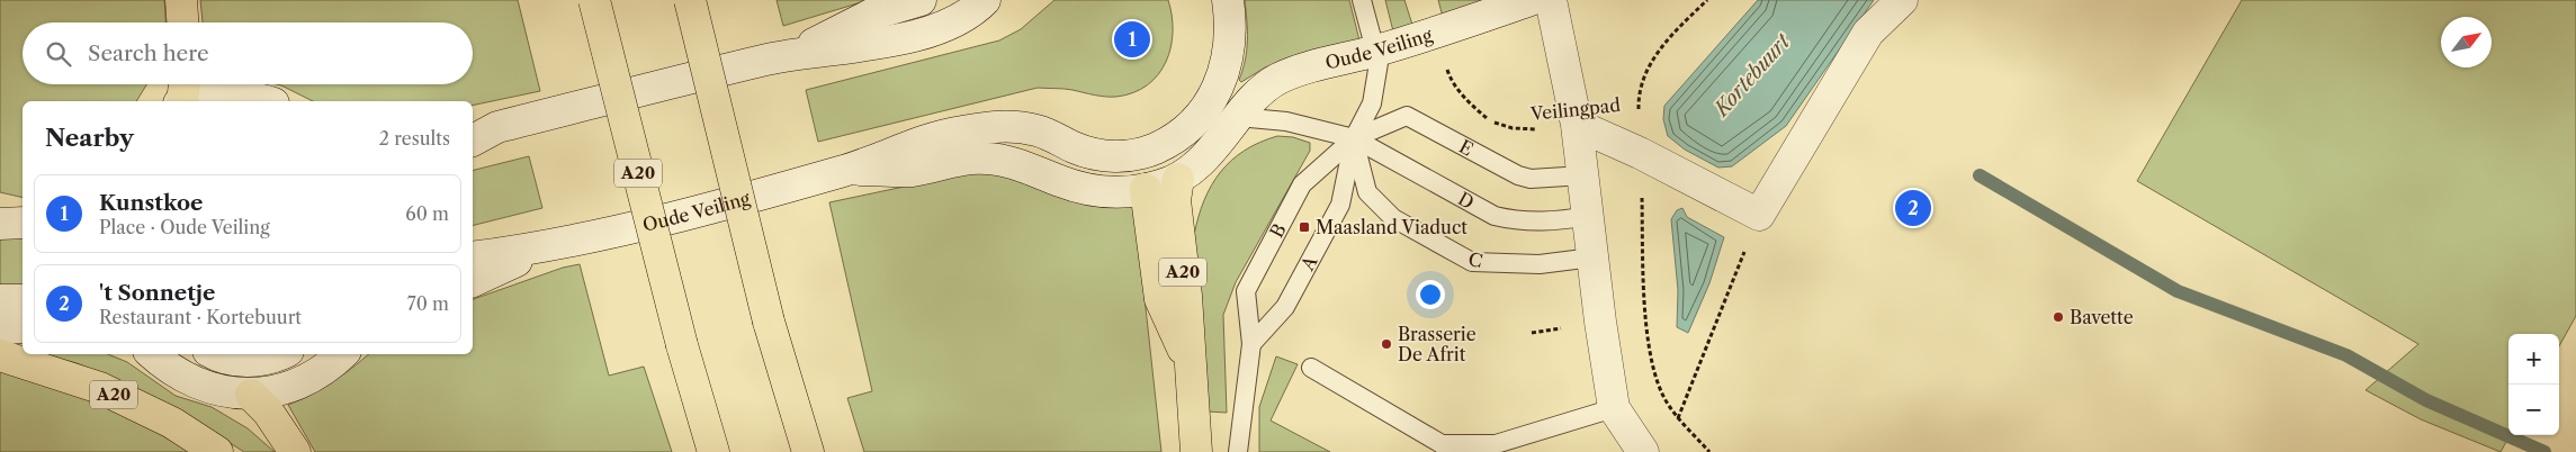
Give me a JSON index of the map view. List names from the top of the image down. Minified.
{"streets":{"highway":["A20"],"main road":["Oude Veiling"],"lane":["E","D","B","C","A"],"path":["Veilingpad"]},"crossings":[["Oude Veiling","Veilingpad"],["Oude Veiling","A20"],["Oude Veiling","D"],["E","D"],["E","B"],["E","C"],["E","A"],["D","B"],["D","C"],["D","A"],["B","C"],["B","A"],["C","A"]],"water":["Kortebuurt"],"places":{"transit":["Maasland Viaduct"],"other":["Bavette","Brasserie De Afrit"]},"north":"top right","page":{"pins":["1","2"],"search":"Search here","heading":["Nearby","2 results"],"list":[{"mark":"1","name":"Kunstkoe","note":"Place · Oude Veiling","value":"60 m"},{"mark":"2","name":"'t Sonnetje","note":"Restaurant · Kortebuurt","value":"70 m"}],"map_buttons":["+","−"]}}
